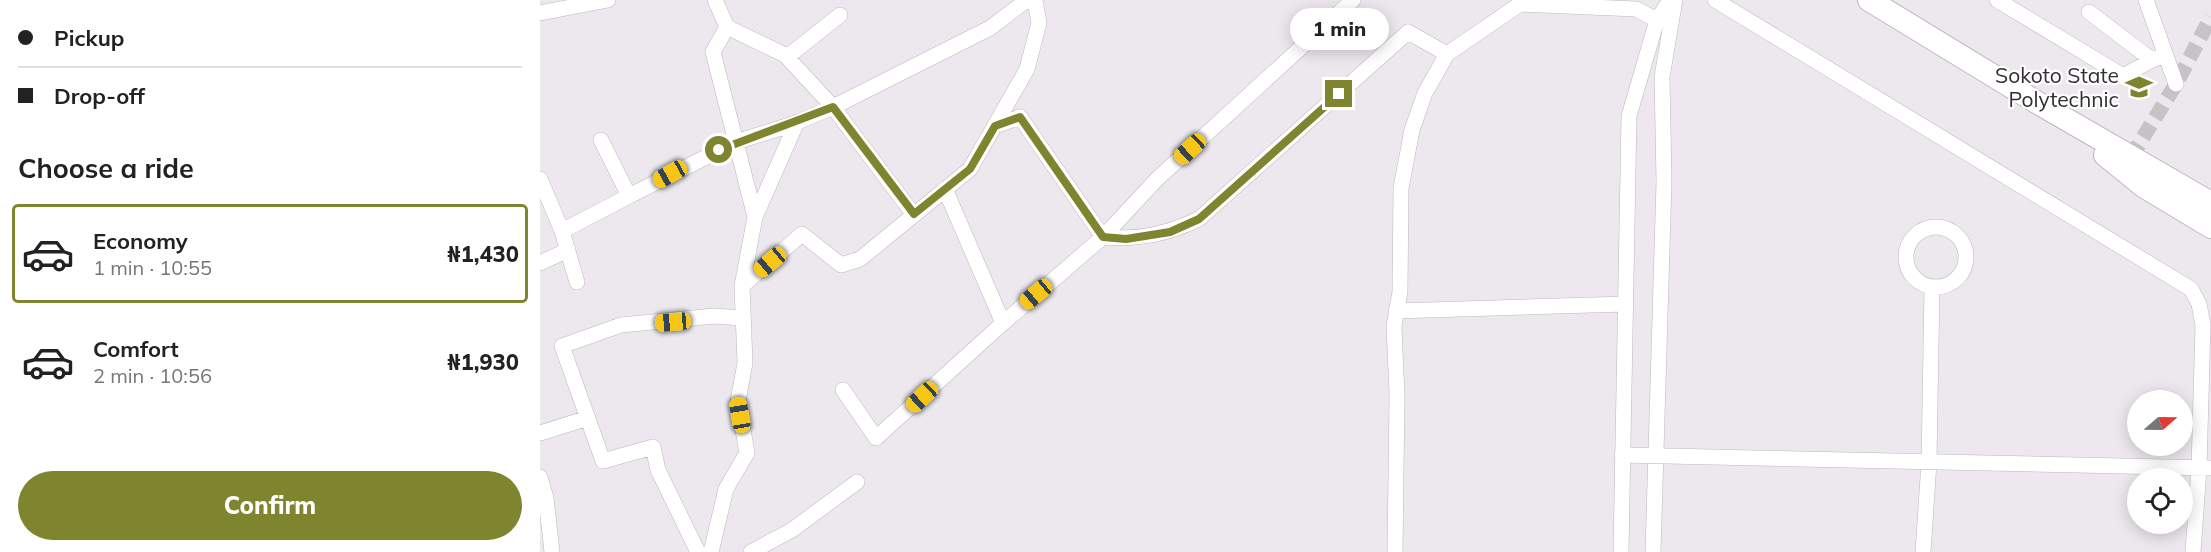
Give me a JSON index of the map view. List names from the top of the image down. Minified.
{"places":{"school or university":["Sokoto State Polytechnic"]},"north":"right","page":{"banner":["Pickup","Drop-off"],"bubble":"1 min","heading":"Choose a ride","list":[{"name":"Economy","note":"1 min · 10:55","value":"₦1,430"},{"name":"Comfort","note":"2 min · 10:56","value":"₦1,930"}],"buttons":"Confirm"}}
